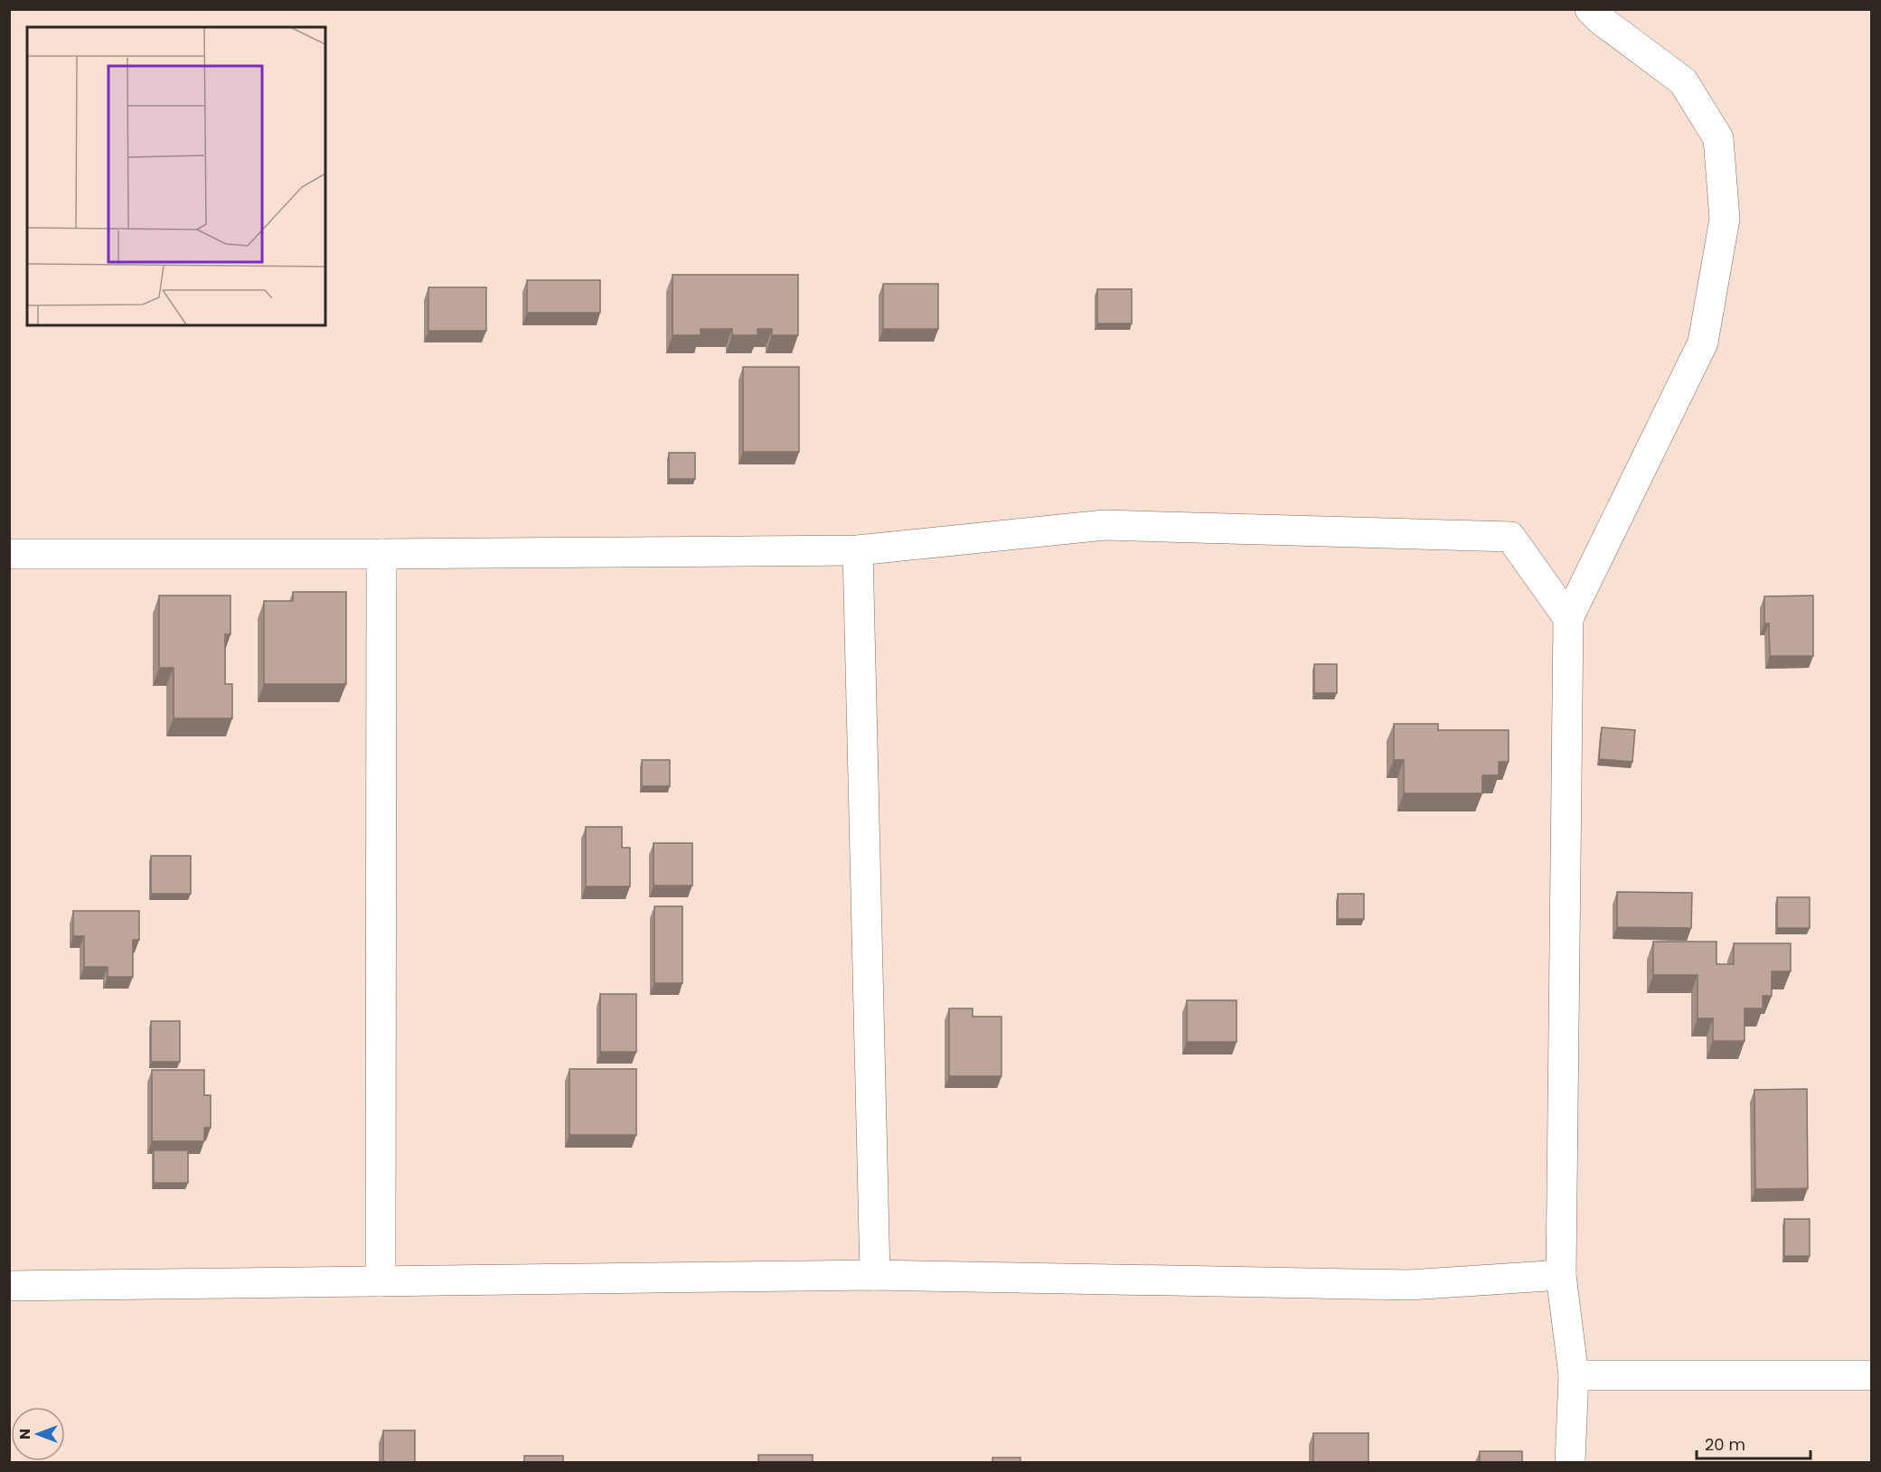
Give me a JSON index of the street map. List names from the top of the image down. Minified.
{"scale_bar":"20 m","north":"left"}
